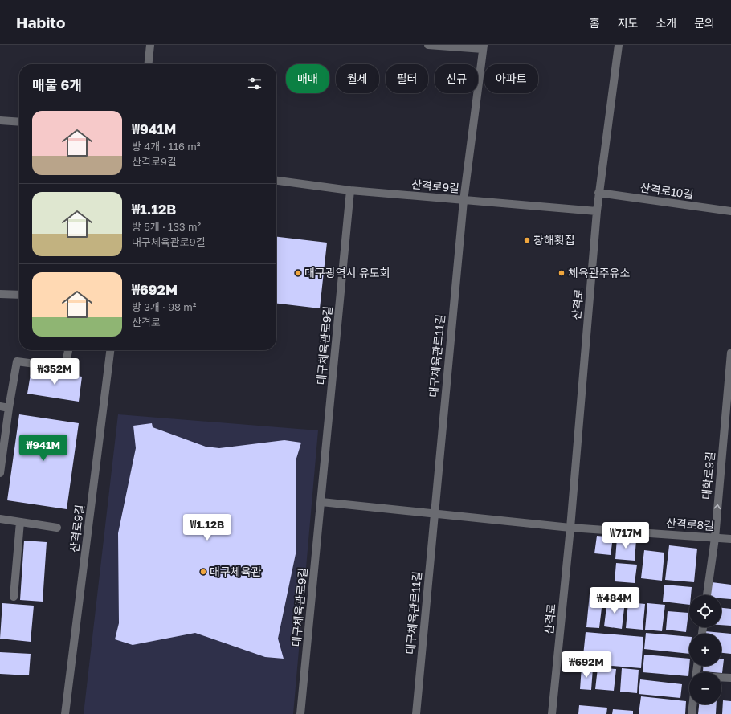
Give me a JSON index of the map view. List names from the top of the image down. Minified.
{"streets":{"street":["산격로9길","산격로10길","산격로","대구체육관로9길","대구체육관로11길","대학로9길","산격로8길"]},"crossings":[["산격로9길","산격로"],["산격로9길","대구체육관로9길"],["산격로9길","대구체육관로11길"],["산격로10길","산격로"],["산격로","산격로8길"],["대학로9길","산격로8길"]],"one_way":["대학로9길"],"places":["창해횟집","대구광역시 유도회","체육관주유소","대구체육관"],"page":{"header":"Habito","nav":["홈","지도","소개","문의"],"chip":["매매","월세","필터","신규","아파트"],"heading":"매물 6개","list":[{"name":"₩941M","note":"방 4개 · 116 m² · 산격로9길"},{"name":"₩1.12B","note":"방 5개 · 133 m² · 대구체육관로9길"},{"name":"₩692M","note":"방 3개 · 98 m² · 산격로"}],"price":["₩352M","₩941M","₩1.12B","₩717M","₩484M","₩692M"],"map_buttons":["+","−"]}}
